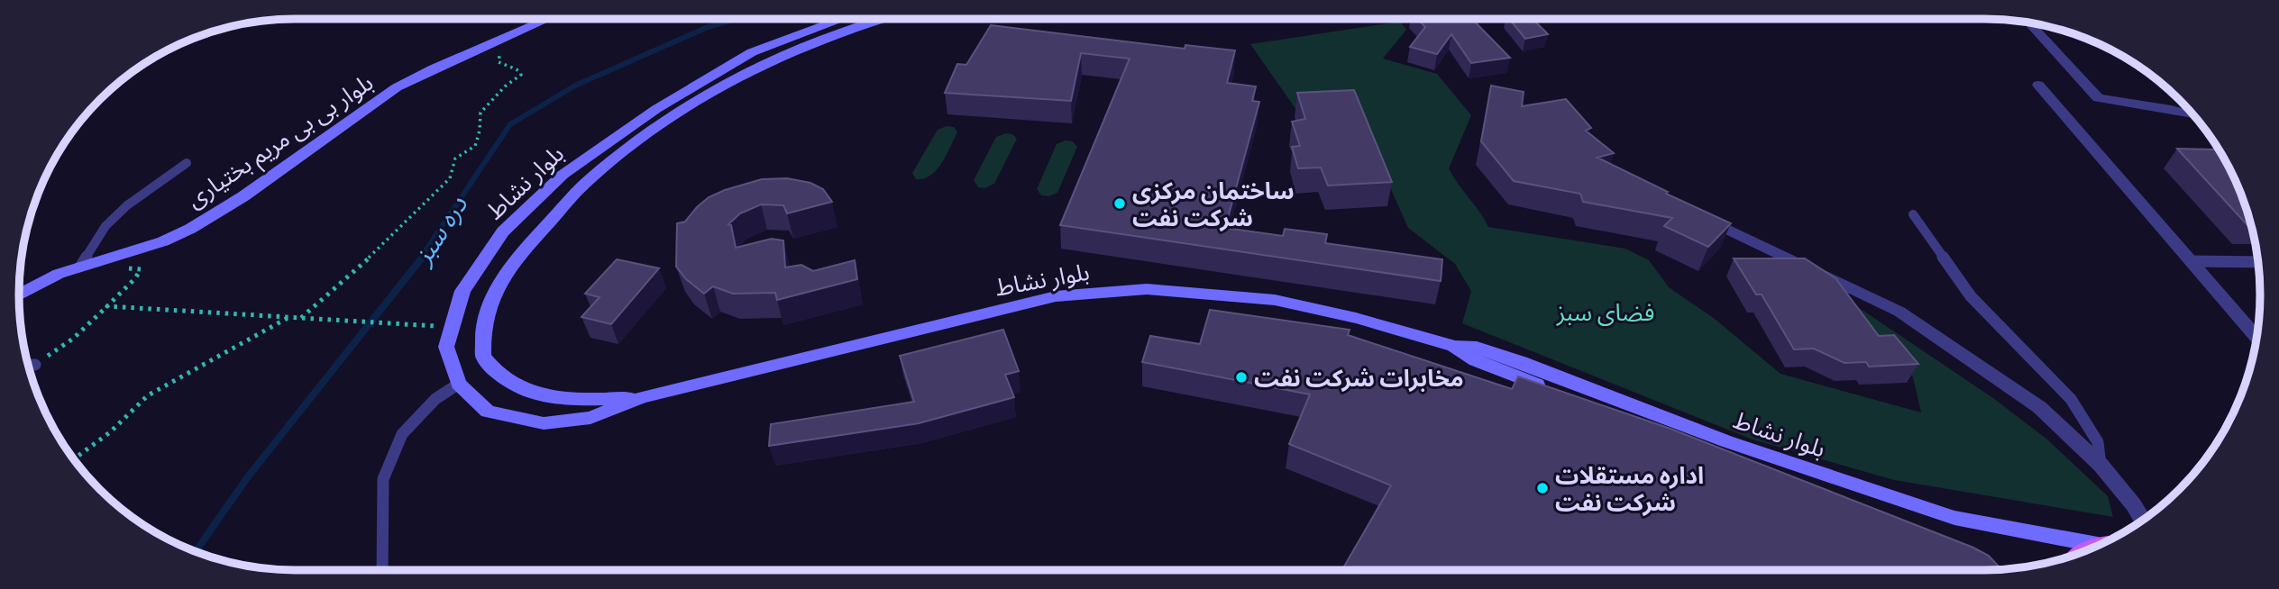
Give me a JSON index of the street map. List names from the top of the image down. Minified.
{"streets":{"main road":["بلوار بی بی مریم بختیاری","بلوار نشاط"]},"water":["دره سبز"],"parks":["فضای سبز"],"places":["ساختمان مرکزی شرکت نفت","مخابرات شرکت نفت","اداره مستقلات شرکت نفت"]}
